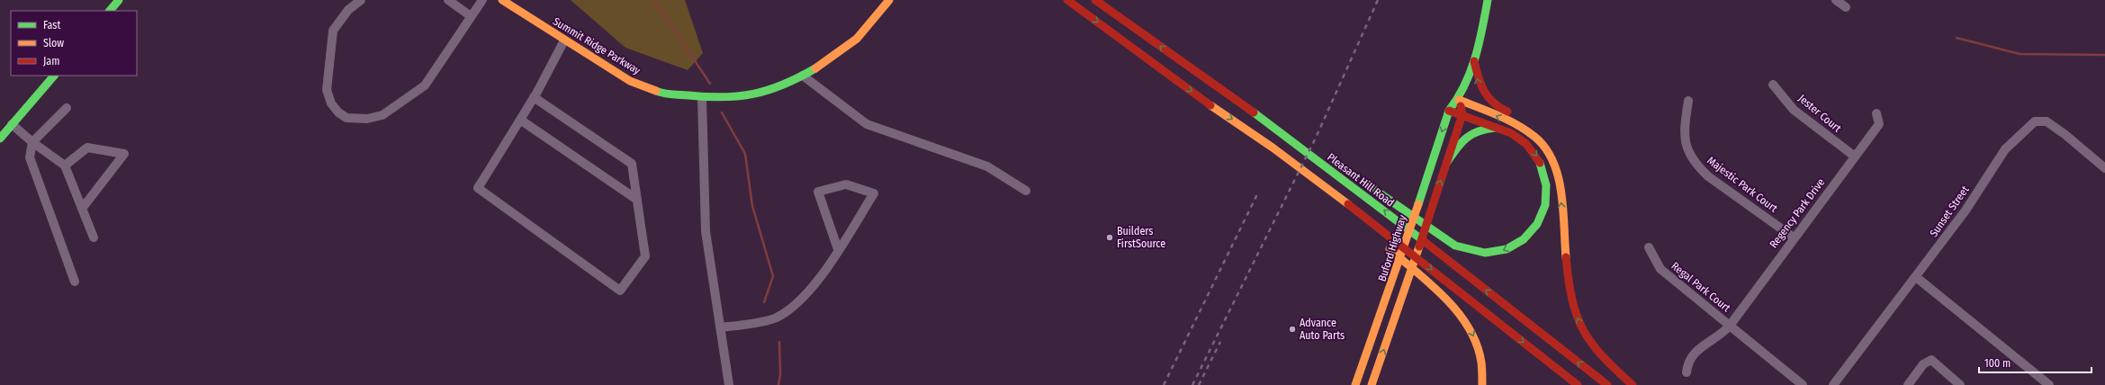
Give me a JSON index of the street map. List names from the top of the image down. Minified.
{"streets":{"main road":["Summit Ridge Parkway","Pleasant Hill Road","Buford Highway"],"street":["Jester Court","Majestic Park Court","Sunset Street","Regency Park Drive","Regal Park Court"]},"crossings":[["Jester Court","Regency Park Drive"],["Majestic Park Court","Regency Park Drive"],["Regency Park Drive","Regal Park Court"]],"places":["Builders FirstSource","Advance Auto Parts"],"legend":["Fast","Slow","Jam"],"scale_bar":"100 m"}
